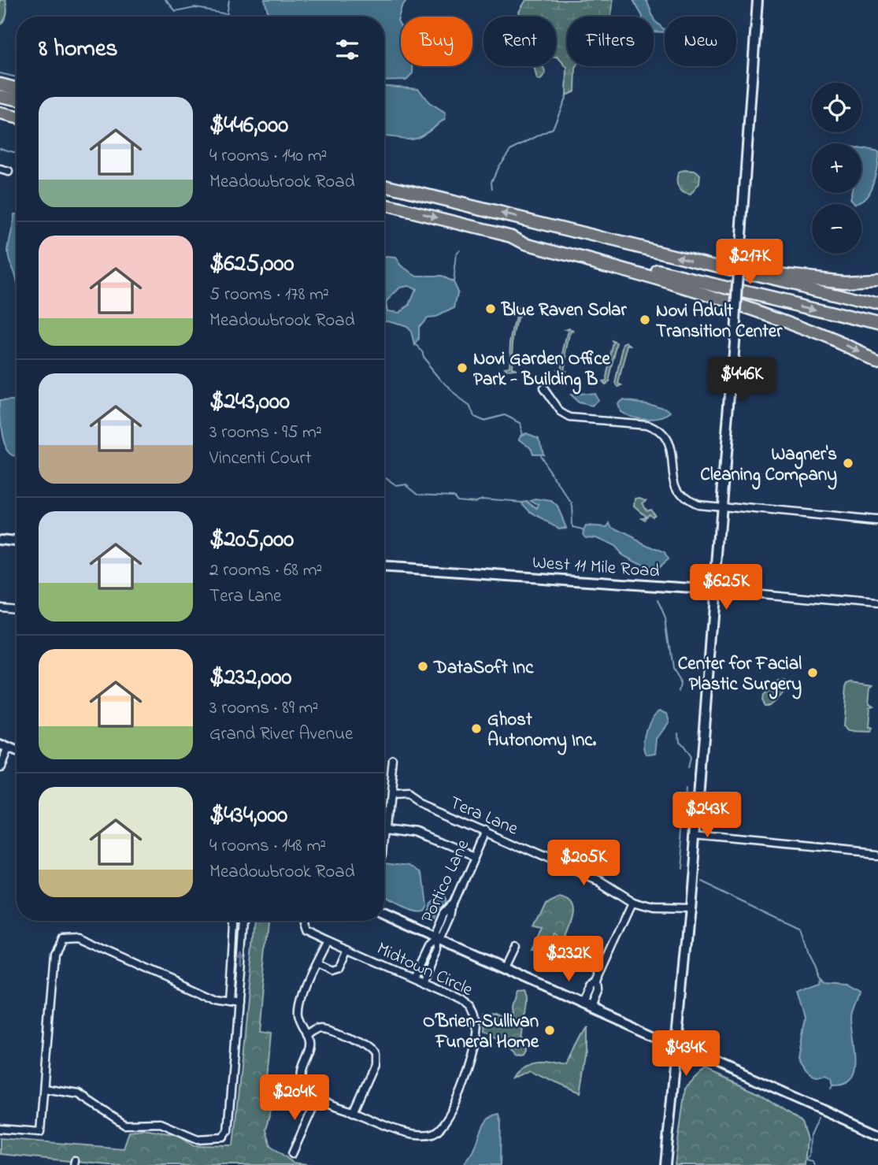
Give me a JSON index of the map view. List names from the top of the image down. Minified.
{"streets":{"street":["West 11 Mile Road","Tera Lane","Portico Lane","Midtown Circle"]},"crossings":[["Tera Lane","Portico Lane"]],"places":["Blue Raven Solar","Novi Adult Transition Center","Novi Garden Office Park - Building B","Wagner's Cleaning Company","DataSoft Inc","Center for Facial Plastic Surgery","Ghost Autonomy Inc.","O’Brien-Sullivan Funeral Home"],"page":{"chip":["Buy","Rent","Filters","New"],"heading":"8 homes","map_buttons":["+","−"],"list":[{"name":"$446,000","note":"4 rooms · 140 m² · Meadowbrook Road"},{"name":"$625,000","note":"5 rooms · 178 m² · Meadowbrook Road"},{"name":"$243,000","note":"3 rooms · 95 m² · Vincenti Court"},{"name":"$205,000","note":"2 rooms · 68 m² · Tera Lane"},{"name":"$232,000","note":"3 rooms · 89 m² · Grand River Avenue"},{"name":"$434,000","note":"4 rooms · 148 m² · Meadowbrook Road"}],"price":["$217K","$446K","$625K","$243K","$205K","$232K","$434K","$204K"]}}
